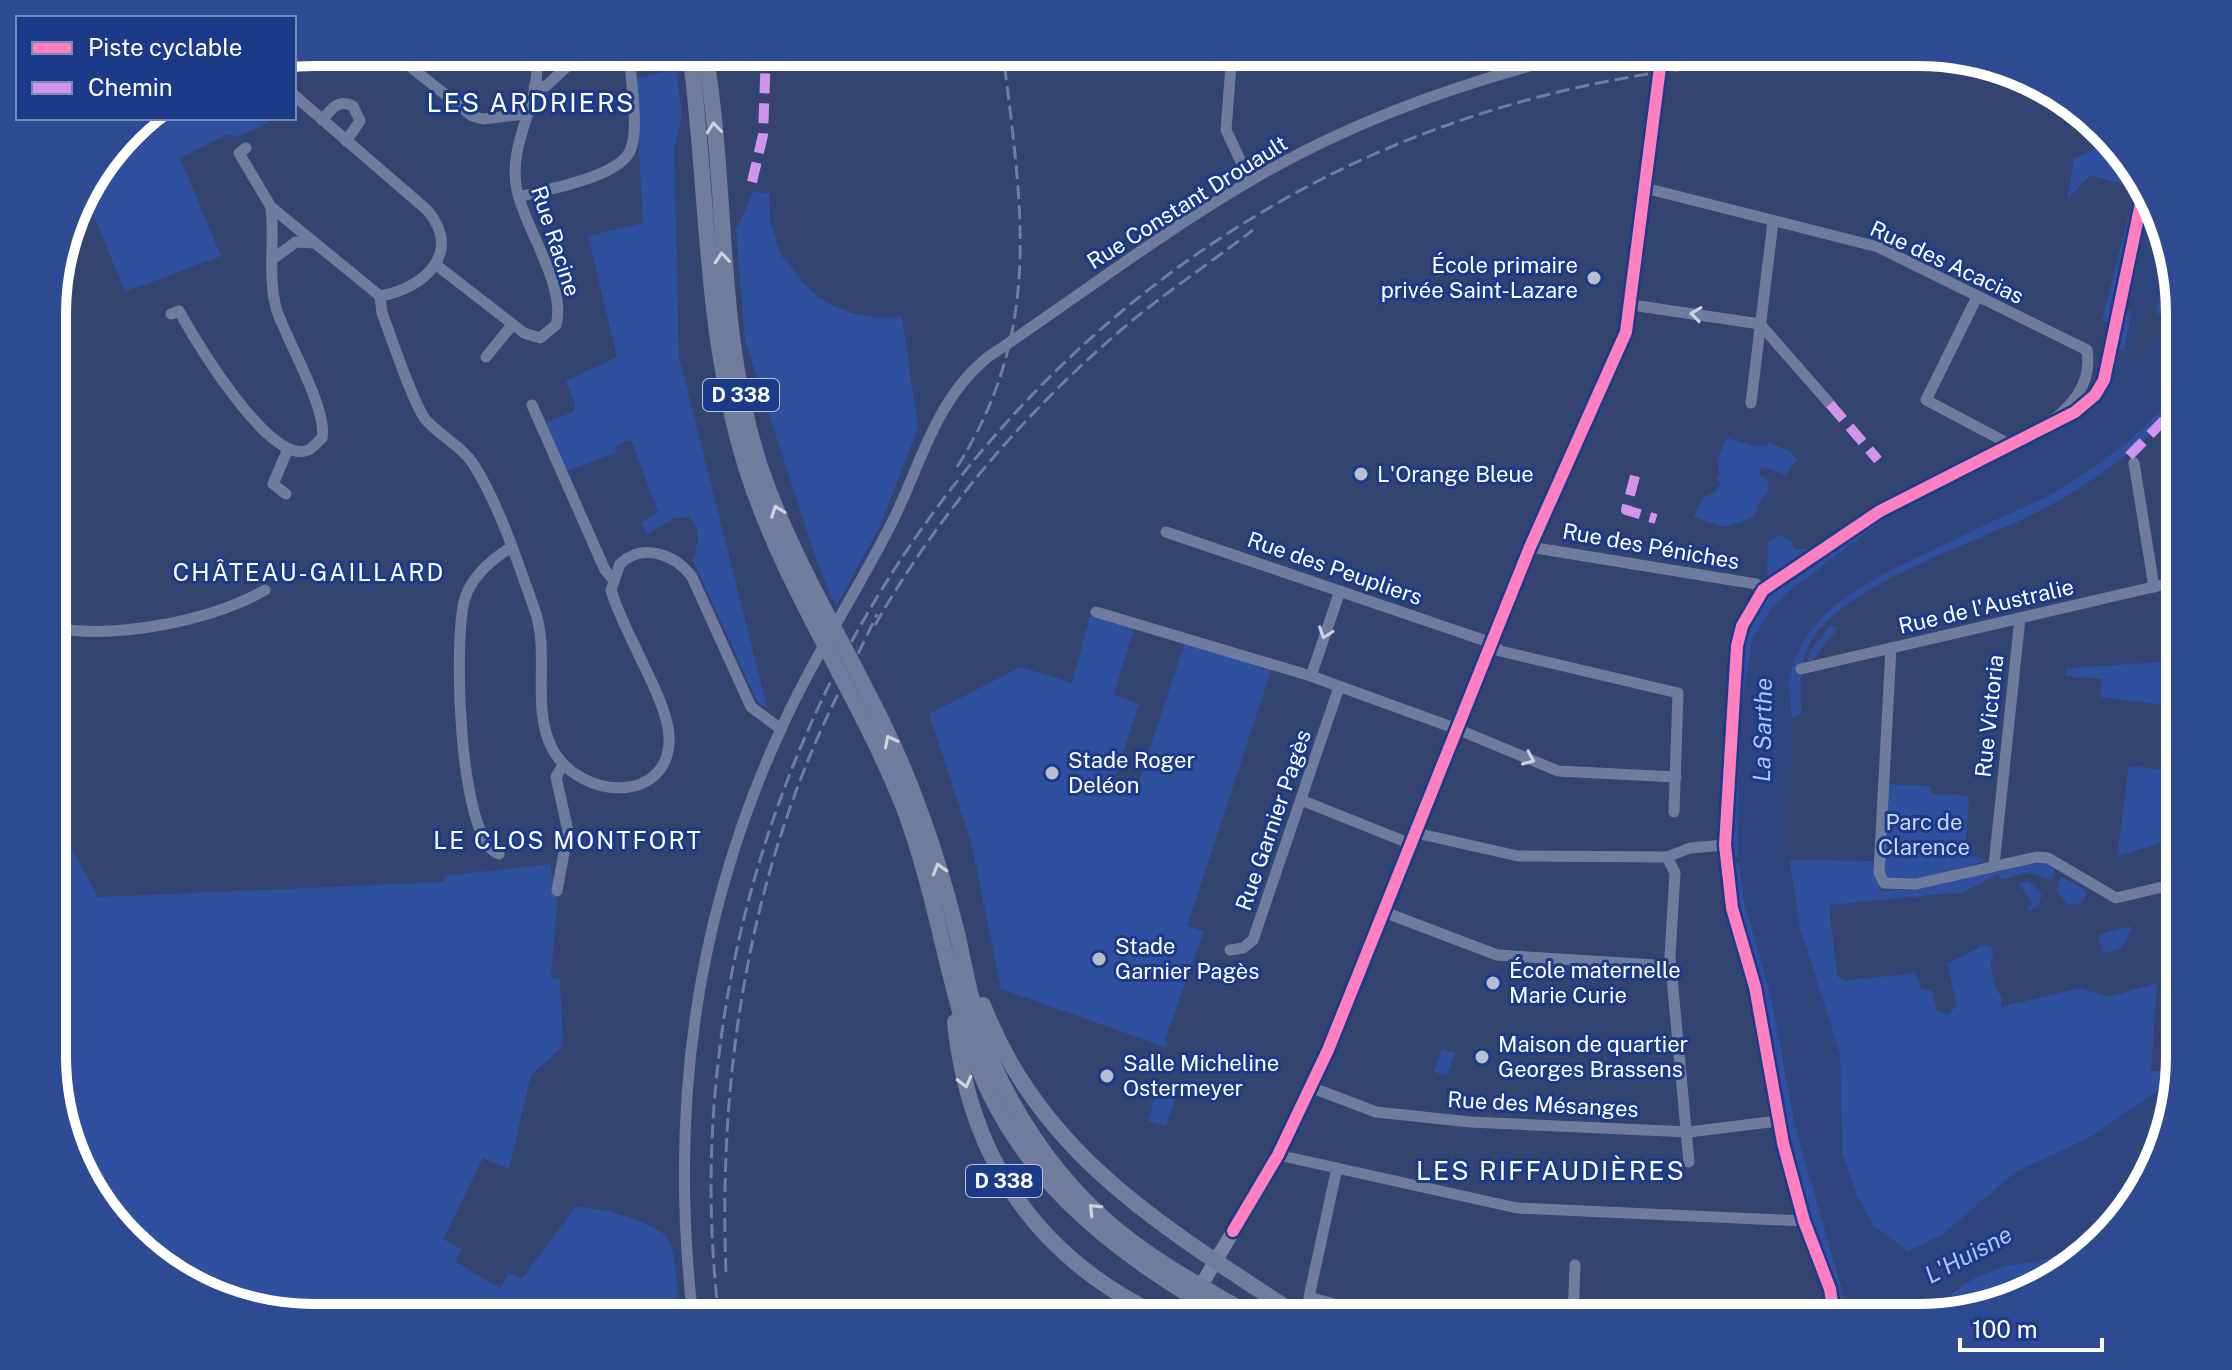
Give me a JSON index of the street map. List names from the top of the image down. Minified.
{"streets":{"highway":["D 338"],"street":["Rue Constant Drouault","Rue Racine","Rue des Acacias","Rue des Péniches","Rue des Peupliers","Rue de l'Australie","Rue Victoria","Rue Garnier Pagès","Rue des Mésanges"]},"crossings":[["Rue de l'Australie","Rue Victoria"]],"districts":["LES ARDRIERS","CHÂTEAU-GAILLARD","LE CLOS MONTFORT","LES RIFFAUDIÈRES"],"water":["La Sarthe","L'Huisne"],"parks":["Parc de Clarence"],"places":["École primaire privée Saint-Lazare","L'Orange Bleue","Stade Roger Deléon","Stade Garnier Pagès","École maternelle Marie Curie","Maison de quartier Georges Brassens","Salle Micheline Ostermeyer"],"legend":["Piste cyclable","Chemin"],"scale_bar":"100 m"}
